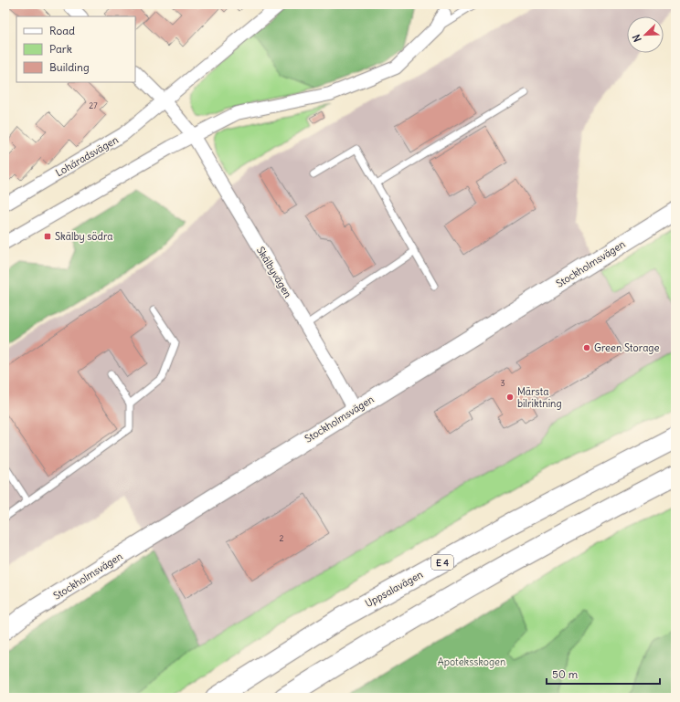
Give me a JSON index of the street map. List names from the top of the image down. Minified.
{"streets":{"highway":["E 4","Uppsalavägen"],"street":["Lohäradsvägen","Stockholmsvägen","Skälbyvägen"]},"crossings":[["Stockholmsvägen","Skälbyvägen"]],"parks":["Apoteksskogen"],"places":{"transit":["Skälby södra"],"other":["Green Storage","Märsta bilriktning"]},"house_numbers":["27","3","2"],"legend":["Road","Park","Building"],"scale_bar":"50 m","north":"bottom left"}
